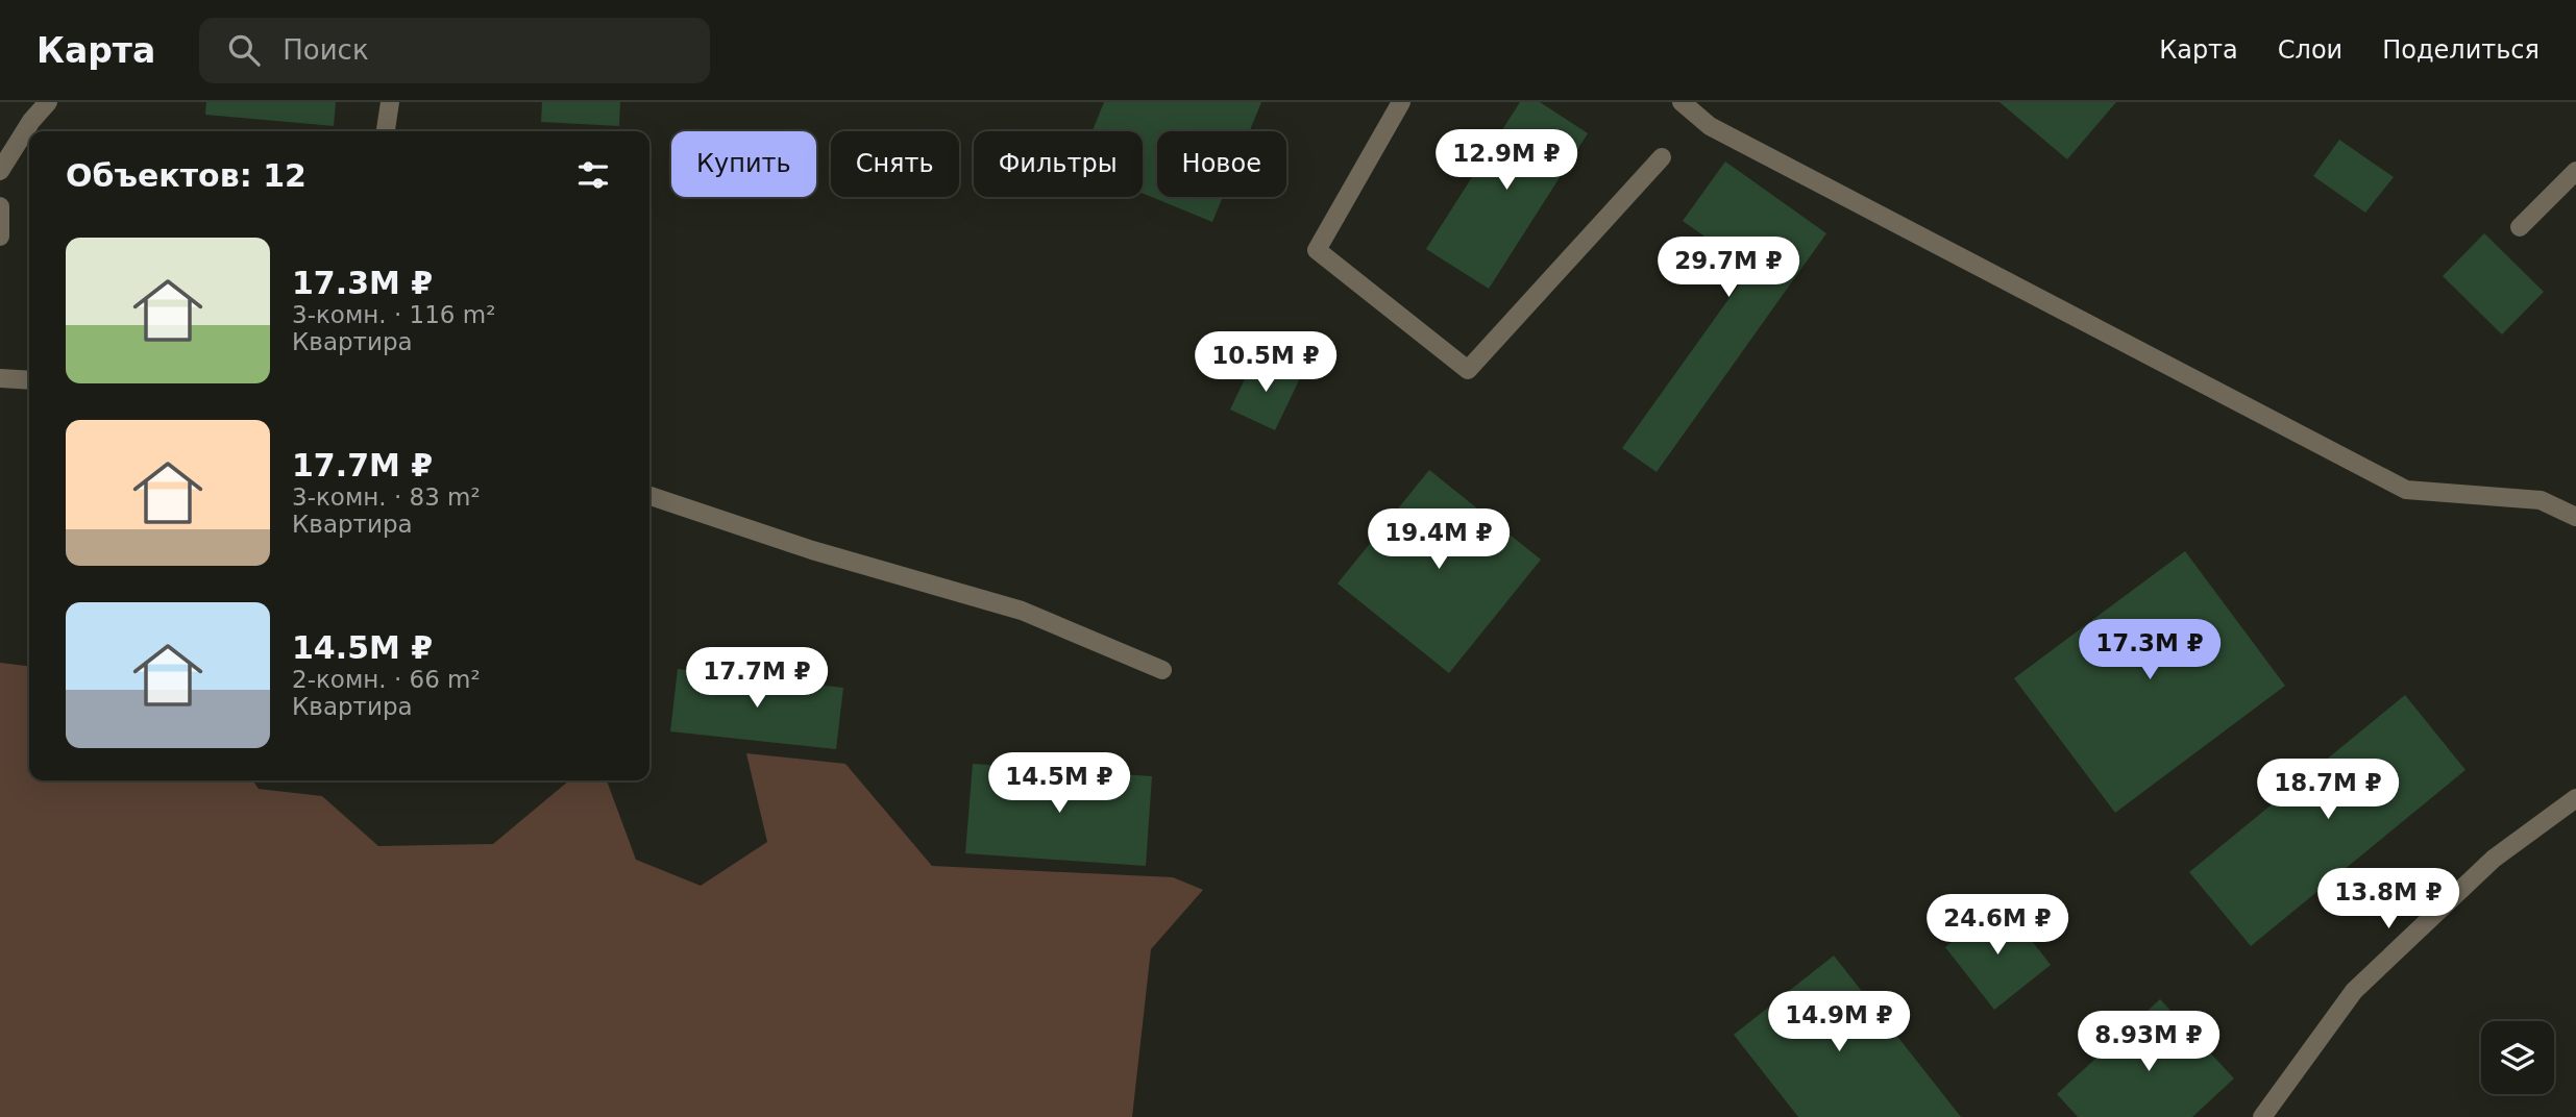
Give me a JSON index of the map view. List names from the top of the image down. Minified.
{"page":{"header":"Карта","search":"Поиск","nav":["Карта","Слои","Поделиться"],"price":["12.9M ₽","29.7M ₽","10.5M ₽","19.4M ₽","17.3M ₽","17.7M ₽","14.5M ₽","18.7M ₽","13.8M ₽","24.6M ₽","14.9M ₽","8.93M ₽"],"chip":["Купить","Снять","Фильтры","Новое"],"heading":"Объектов: 12","list":[{"name":"17.3M ₽","note":"3-комн. · 116 m² · Квартира"},{"name":"17.7M ₽","note":"3-комн. · 83 m² · Квартира"},{"name":"14.5M ₽","note":"2-комн. · 66 m² · Квартира"}]}}
